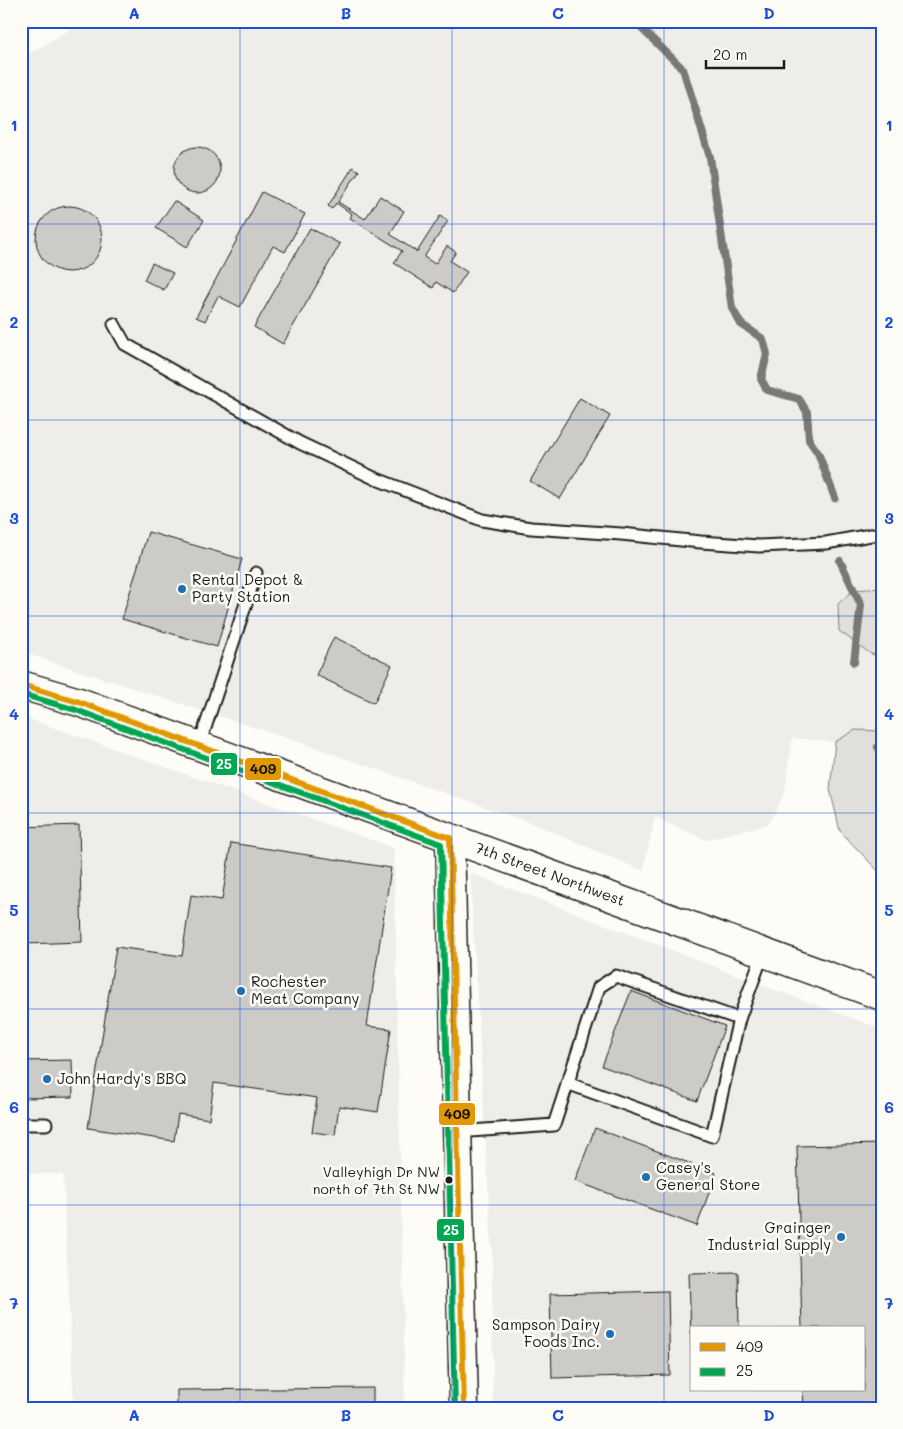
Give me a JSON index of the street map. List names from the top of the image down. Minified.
{"streets":{"main road":["7th Street Northwest"]},"places":["Rental Depot & Party Station","Rochester Meat Company","John Hardy's BBQ","Casey's General Store","Valleyhigh Dr NW north of 7th St NW","Grainger Industrial Supply","Sampson Dairy Foods Inc."],"lines":["transit line 409","transit line 25"],"legend":["409","25"],"scale_bar":"20 m","grid":{"columns":["A","B","C","D"],"rows":["1","2","3","4","5","6","7"]}}
